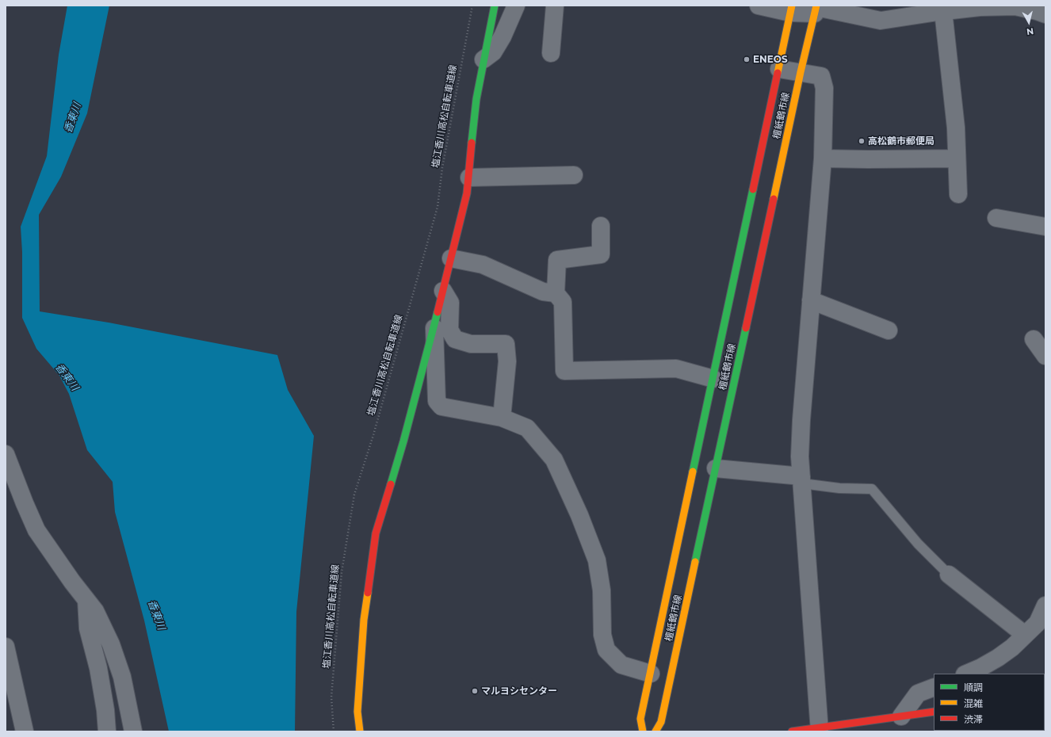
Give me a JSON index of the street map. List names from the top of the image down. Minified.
{"streets":{"main road":["檀紙鶴市線"],"path":["塩江香川高松自転車道線"]},"water":["香東川"],"places":["ENEOS","高松鶴市郵便局","マルヨシセンター"],"legend":["順調","混雑","渋滞"],"north":"bottom"}
